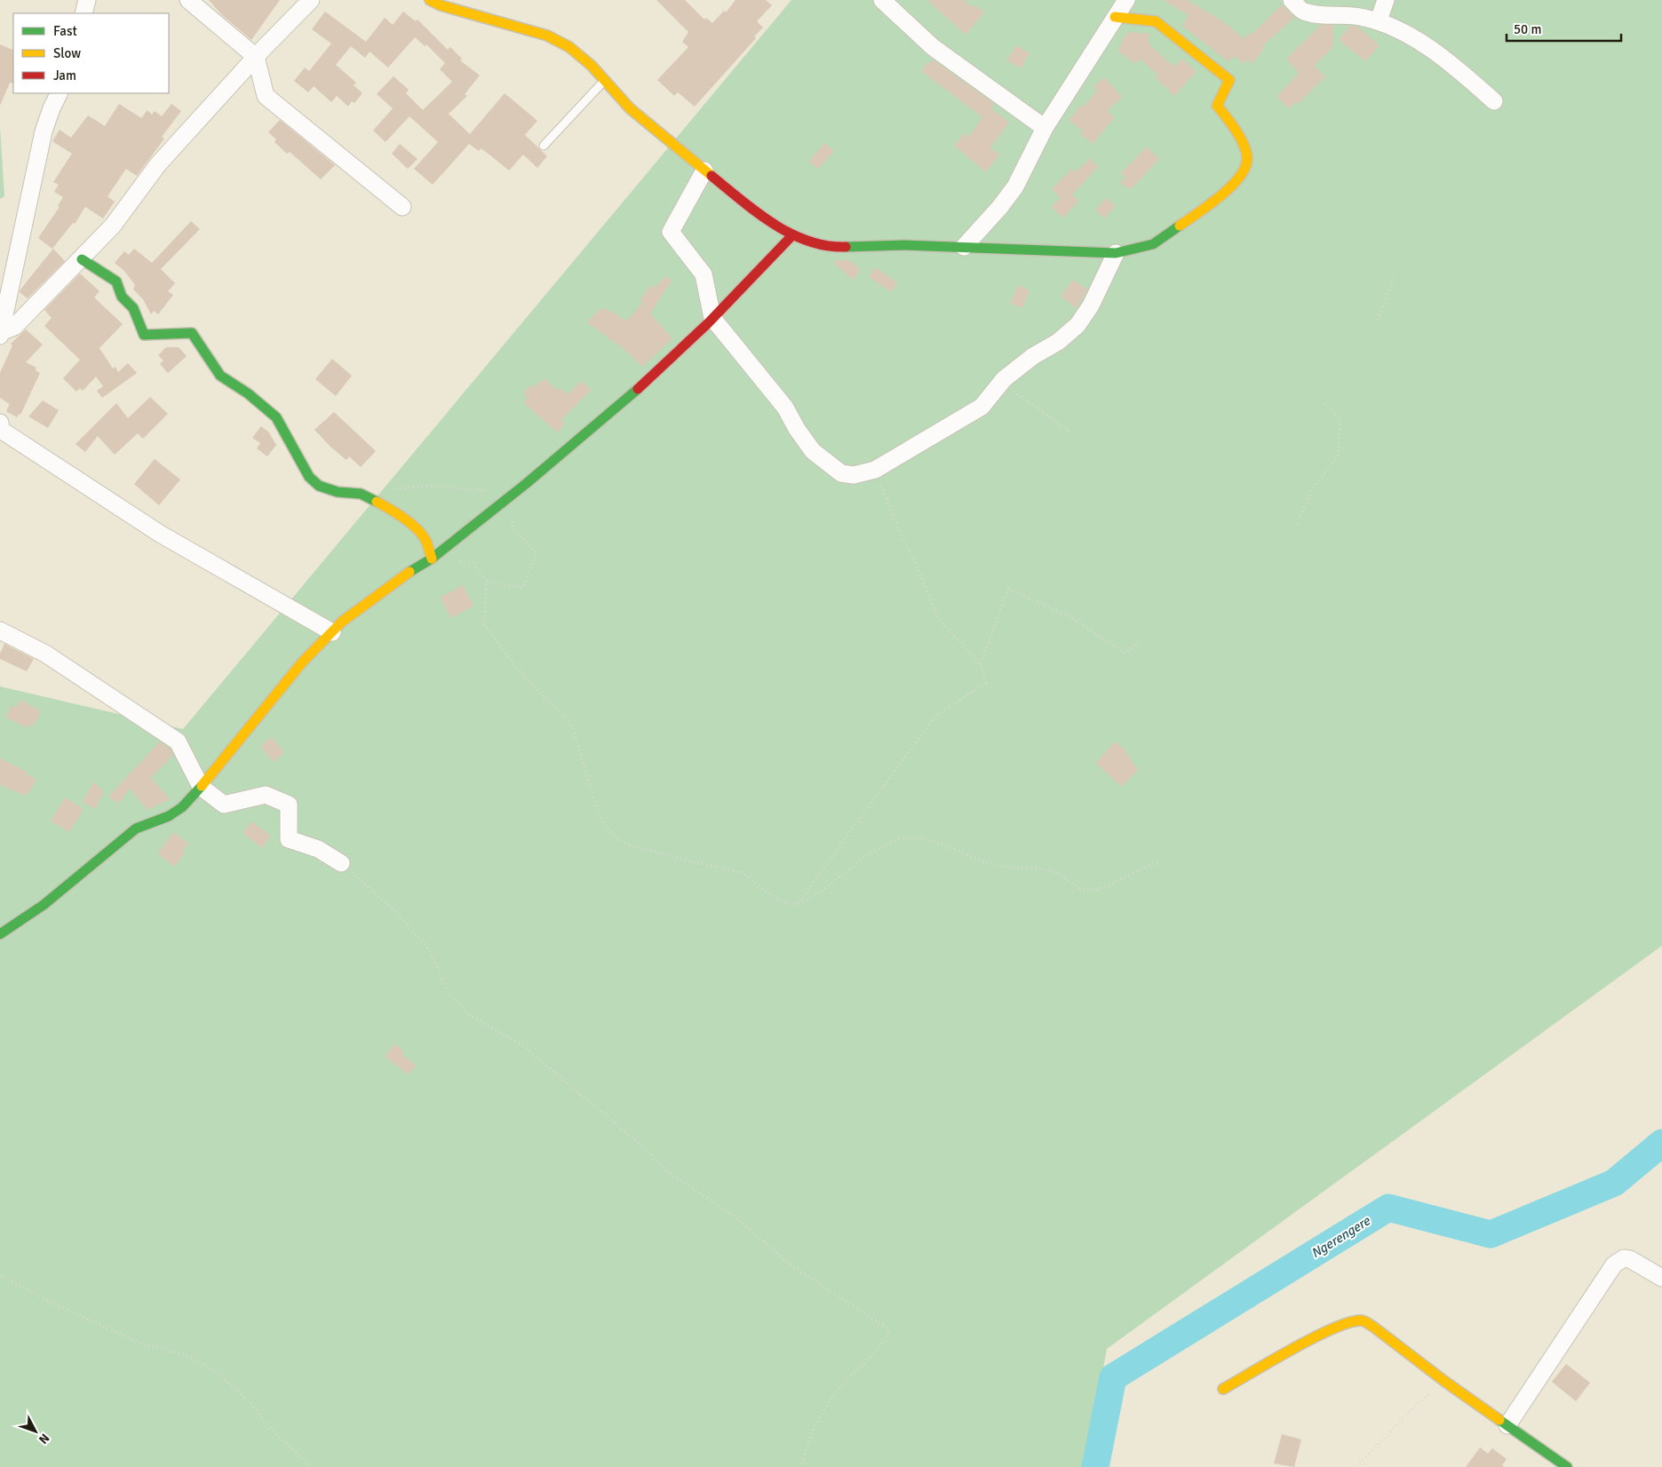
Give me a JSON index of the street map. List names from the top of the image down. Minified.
{"water":["Ngerengere"],"legend":["Fast","Slow","Jam"],"scale_bar":"50 m","north":"bottom right"}
